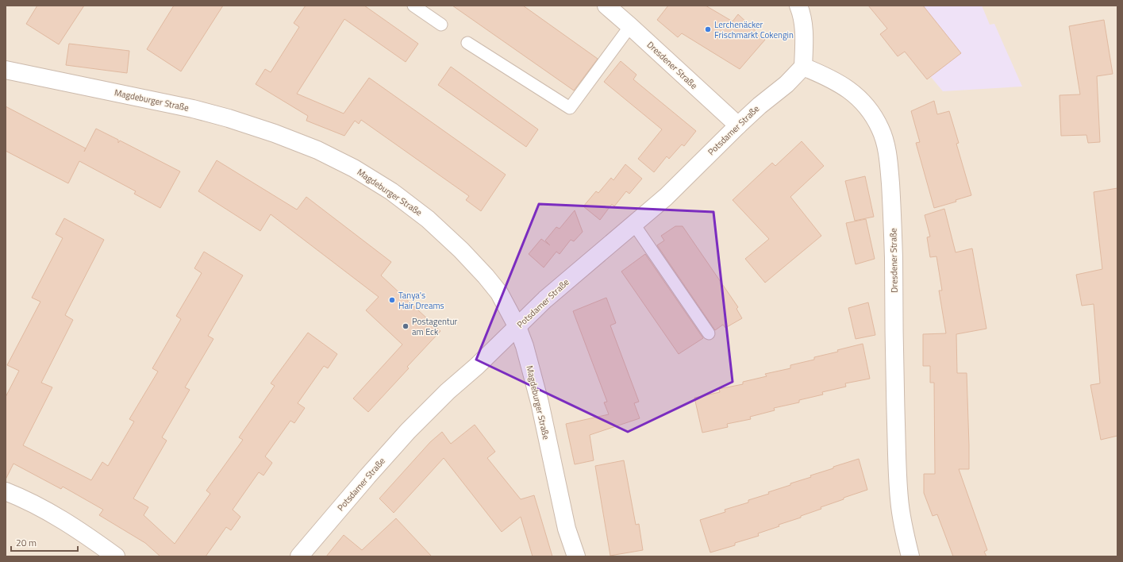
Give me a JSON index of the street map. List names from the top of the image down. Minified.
{"streets":{"street":["Dresdener Straße","Magdeburger Straße","Potsdamer Straße"]},"crossings":[["Dresdener Straße","Potsdamer Straße"],["Magdeburger Straße","Potsdamer Straße"]],"places":["Lerchenäcker Frischmarkt Cokengin","Tanya's Hair Dreams","Postagentur am Eck"],"scale_bar":"20 m"}
